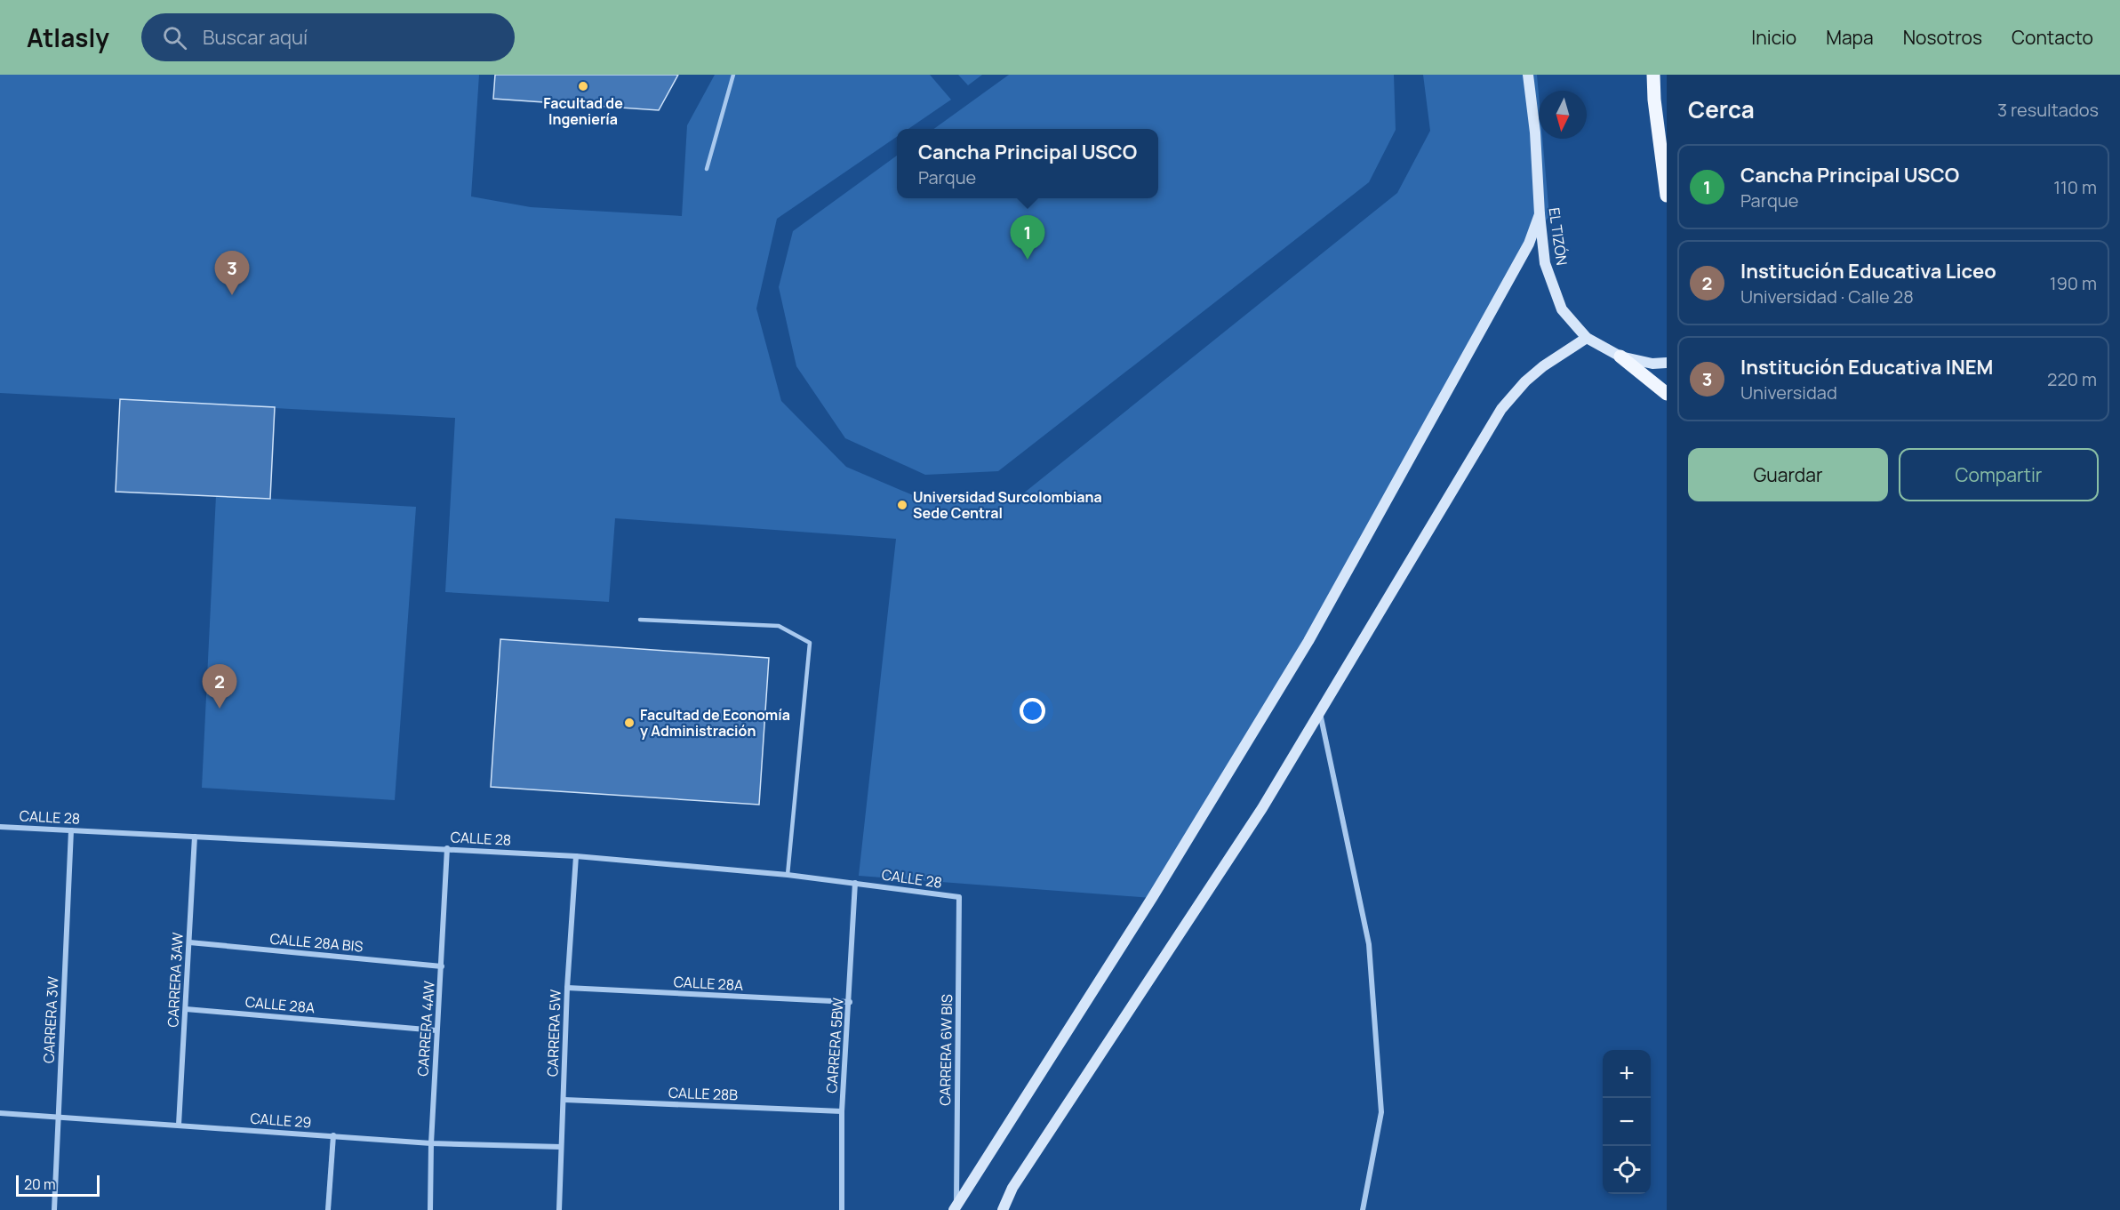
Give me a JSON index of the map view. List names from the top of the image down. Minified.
{"streets":{"main road":["EL TIZÓN"],"street":["CALLE 28","CALLE 28A BIS","CARRERA 3AW","CALLE 28A","CARRERA 3W","CARRERA 4AW","CARRERA 5W","CARRERA 5BW","CARRERA 6W BIS","CALLE 28B","CALLE 29"]},"crossings":[["CALLE 28","CARRERA 3AW"],["CALLE 28","CARRERA 3W"],["CALLE 28","CARRERA 4AW"],["CALLE 28","CARRERA 5W"],["CALLE 28","CARRERA 5BW"],["CALLE 28","CARRERA 6W BIS"],["CALLE 28A BIS","CARRERA 3AW"],["CALLE 28A BIS","CARRERA 4AW"],["CARRERA 3AW","CALLE 28A"],["CARRERA 3AW","CALLE 29"],["CALLE 28A","CARRERA 4AW"],["CALLE 28A","CARRERA 5W"],["CALLE 28A","CARRERA 5BW"],["CARRERA 3W","CALLE 29"],["CARRERA 4AW","CALLE 29"],["CARRERA 5W","CALLE 28B"],["CARRERA 5W","CALLE 29"],["CARRERA 5BW","CALLE 28B"]],"places":["Facultad de Ingeniería","Universidad Surcolombiana Sede Central","Facultad de Economía y Administración"],"scale_bar":"20 m","north":"bottom","page":{"header":"Atlasly","search":"Buscar aquí","nav":["Inicio","Mapa","Nosotros","Contacto"],"heading":["Cerca","3 resultados"],"popup":["Cancha Principal USCO","Parque"],"list":[{"mark":"1","name":"Cancha Principal USCO","note":"Parque","value":"110 m"},{"mark":"2","name":"Institución Educativa Liceo","note":"Universidad · Calle 28","value":"190 m"},{"mark":"3","name":"Institución Educativa INEM","note":"Universidad","value":"220 m"}],"pins":["1","3","2"],"buttons":["Guardar","Compartir"],"map_buttons":["+","−"],"scale":"20 m"}}
